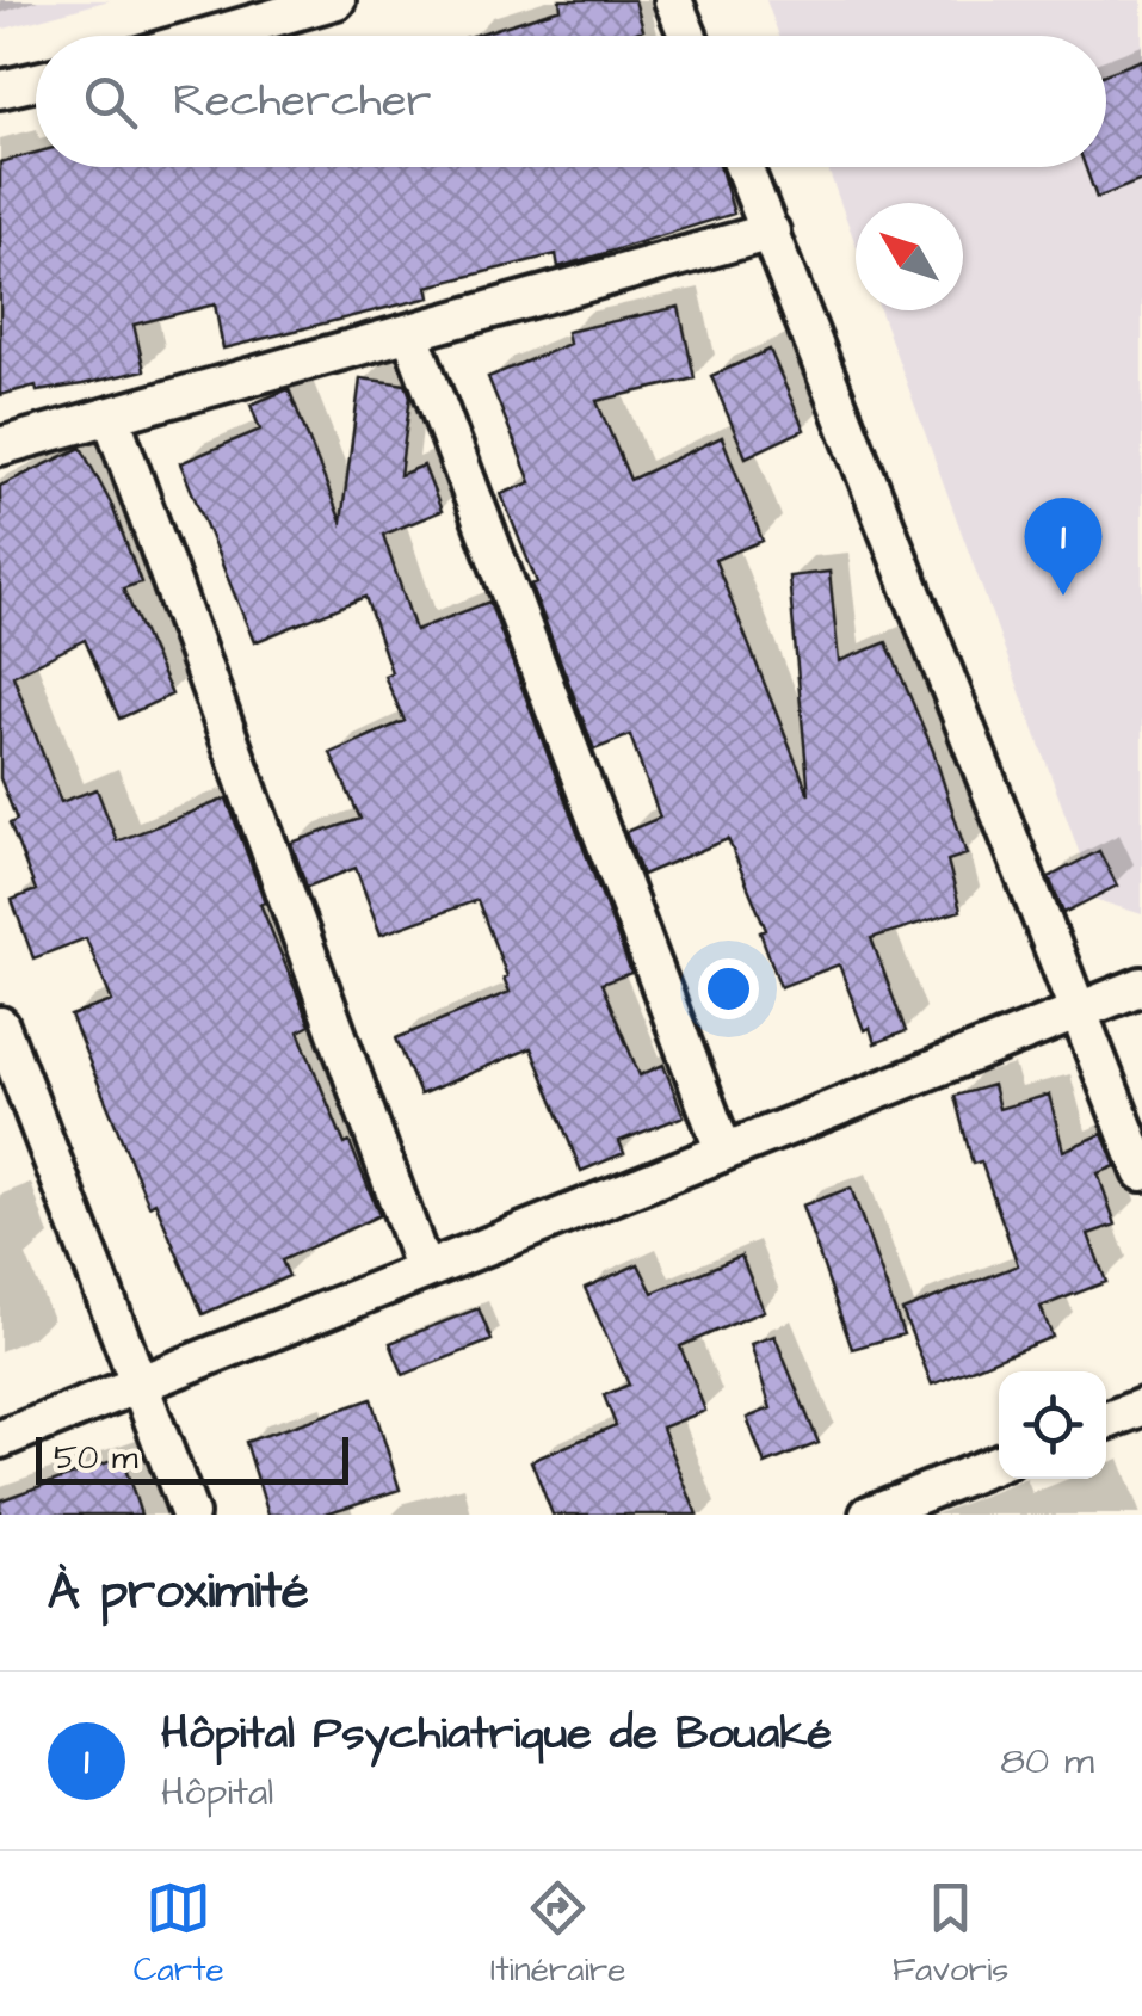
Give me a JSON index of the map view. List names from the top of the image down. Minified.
{"scale_bar":"50 m","north":"top left","page":{"search":"Rechercher","pins":"1","scale":"50 m","heading":"À proximité","list":[{"mark":"1","name":"Hôpital Psychiatrique de Bouaké","note":"Hôpital","value":"80 m"}],"nav":["Carte","Itinéraire","Favoris"]}}
